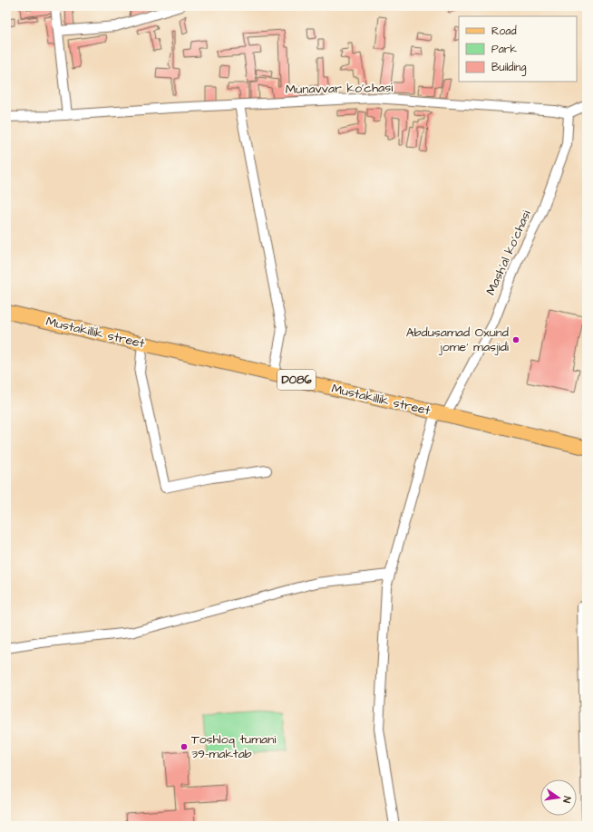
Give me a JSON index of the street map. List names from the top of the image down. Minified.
{"streets":{"main road":["Mustakillik street","D086"],"street":["Munavvar ko'chasi","Mash'al ko'chasi"]},"crossings":[["Munavvar ko'chasi","Mash'al ko'chasi"],["Mash'al ko'chasi","Mustakillik street"]],"places":["Abdusamad Oxund jome' masjidi","Toshloq tumani 39-maktab"],"legend":["Road","Park","Building"],"north":"right"}
